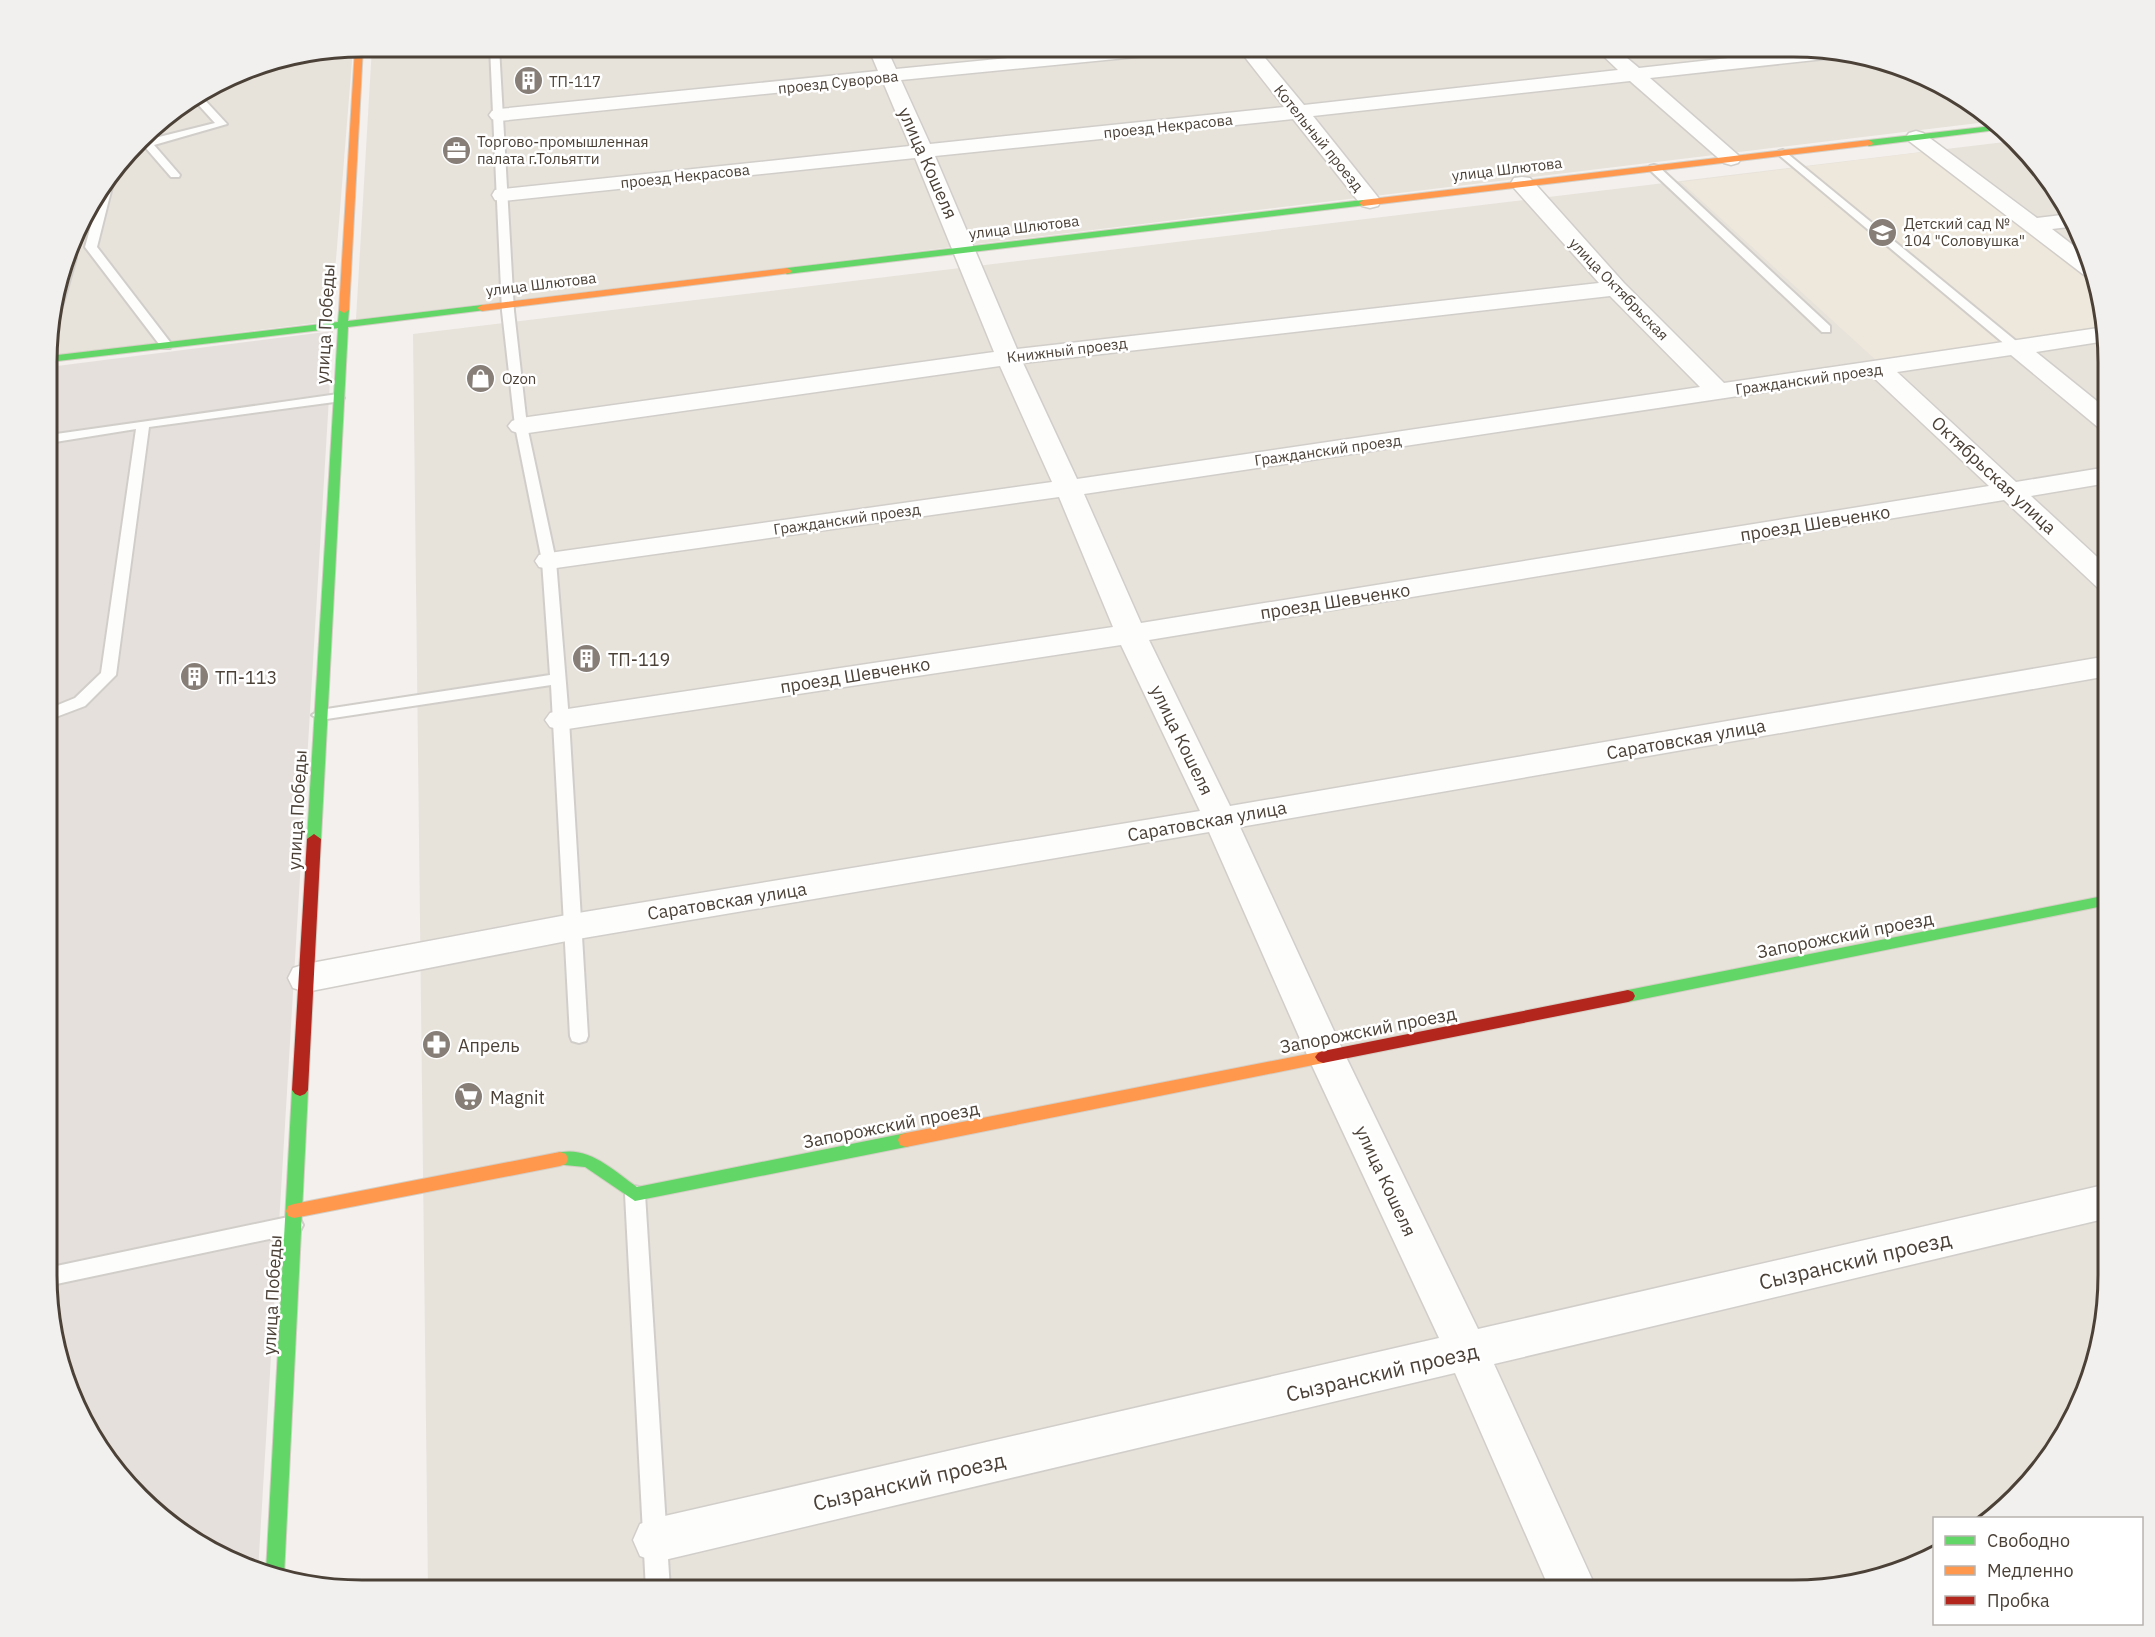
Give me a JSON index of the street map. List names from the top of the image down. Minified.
{"streets":{"main road":["улица Шлютова","улица Победы","Запорожский проезд"],"street":["проезд Суворова","проезд Некрасова","Котельный проезд","улица Кошеля","улица Октябрьская","Книжный проезд","Гражданский проезд","Октябрьская улица","проезд Шевченко","Саратовская улица","Сызранский проезд"]},"crossings":[["проезд Суворова","улица Кошеля"],["проезд Некрасова","Котельный проезд"],["проезд Некрасова","улица Кошеля"],["Котельный проезд","улица Шлютова"],["улица Кошеля","улица Шлютова"],["улица Кошеля","Книжный проезд"],["улица Кошеля","Гражданский проезд"],["улица Кошеля","проезд Шевченко"],["улица Кошеля","Саратовская улица"],["улица Кошеля","Запорожский проезд"],["улица Кошеля","Сызранский проезд"],["улица Шлютова","улица Октябрьская"],["улица Шлютова","улица Победы"],["улица Октябрьская","Книжный проезд"],["улица Октябрьская","Гражданский проезд"],["улица Победы","Саратовская улица"],["Гражданский проезд","Октябрьская улица"],["Октябрьская улица","проезд Шевченко"]],"places":{"building":["ТП-117","ТП-119","ТП-113"],"office":["Торгово-промышленная палата г.Тольятти"],"school or university":["Детский сад № 104 \"Соловушка\""],"shop":["Ozon"],"pharmacy":["Апрель"],"supermarket":["Magnit"]},"legend":["Свободно","Медленно","Пробка"]}
